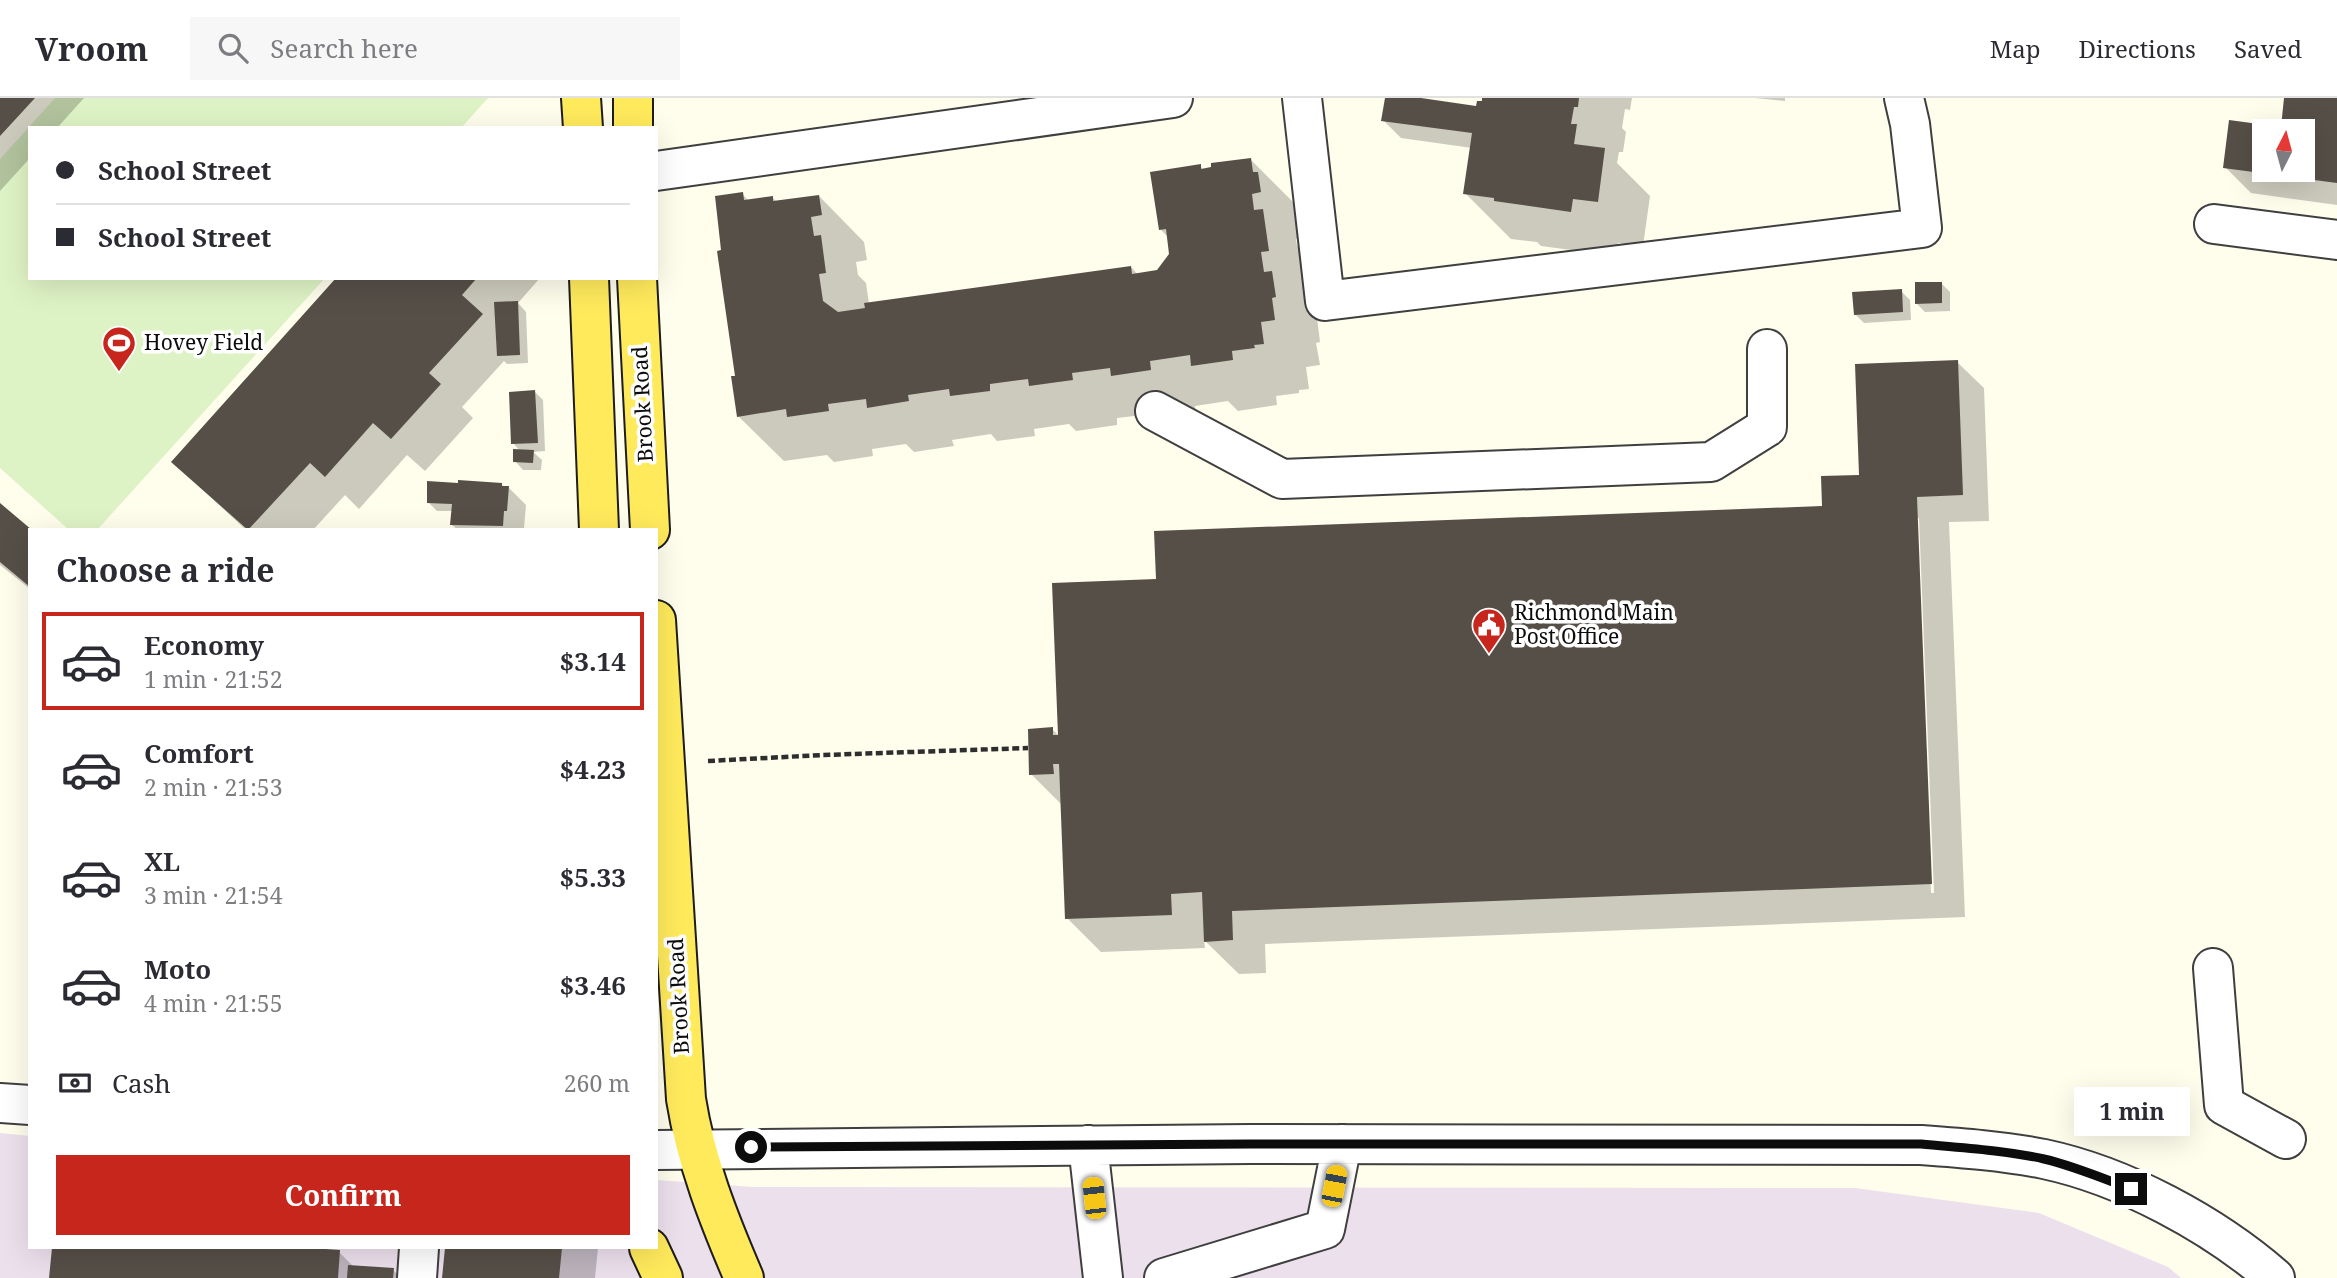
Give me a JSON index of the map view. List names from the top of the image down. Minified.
{"streets":{"main road":["Brook Road"]},"places":{"sports":["Hovey Field"],"public building":["Richmond Main Post Office"]},"north":"top","page":{"header":"Vroom","search":"Search here","nav":["Map","Directions","Saved"],"banner":["School Street","School Street"],"heading":"Choose a ride","list":[{"name":"Economy","note":"1 min · 21:52","value":"$3.14"},{"name":"Comfort","note":"2 min · 21:53","value":"$4.23"},{"name":"XL","note":"3 min · 21:54","value":"$5.33"},{"name":"Moto","note":"4 min · 21:55","value":"$3.46"}],"pay":["Cash","260 m"],"bubble":"1 min","buttons":"Confirm"}}
